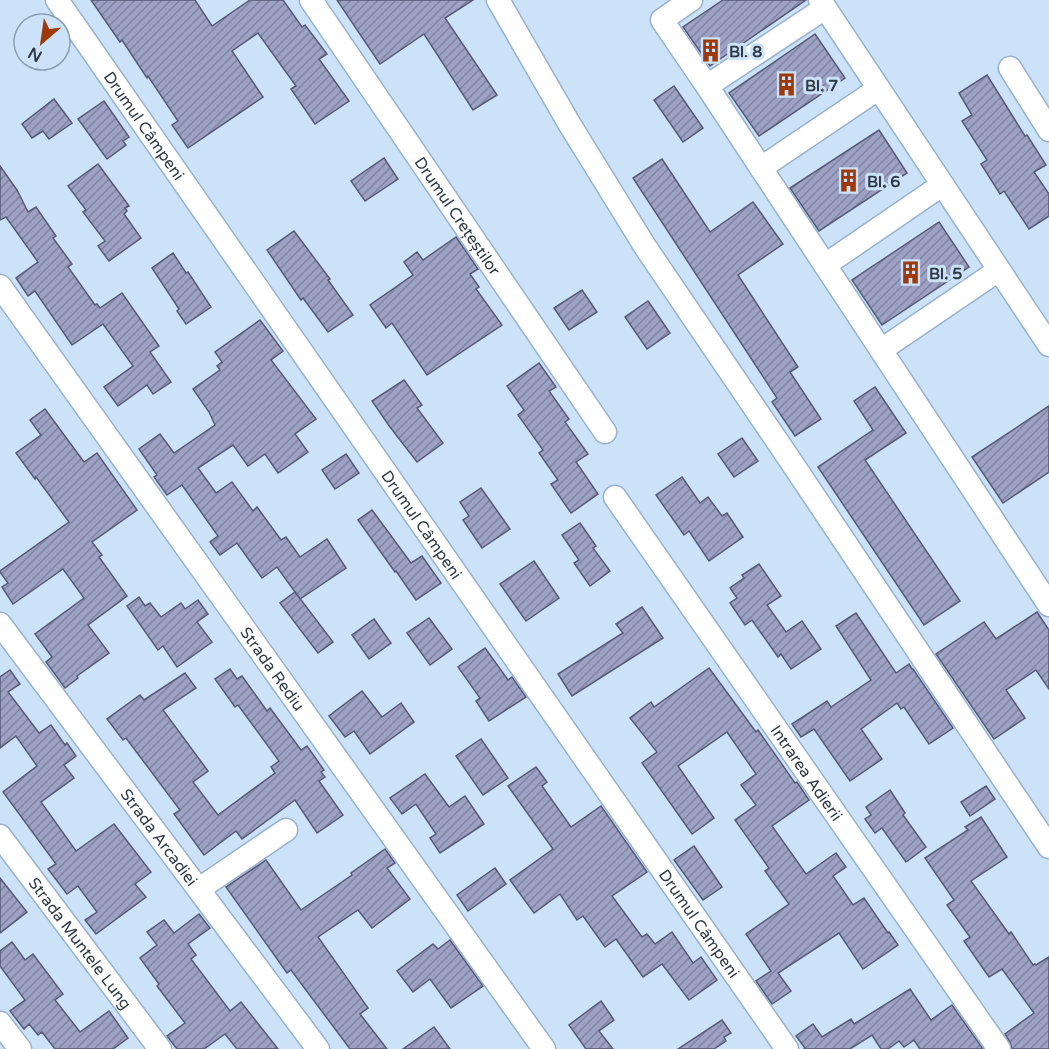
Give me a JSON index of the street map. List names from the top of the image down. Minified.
{"streets":{"street":["Drumul Câmpeni","Drumul Crețeștilor","Strada Rediu","Intrarea Adierii","Strada Arcadiei","Strada Muntele Lung"]},"places":{"building":["Bl. 8","Bl. 7","Bl. 6","Bl. 5"]},"north":"bottom left"}
